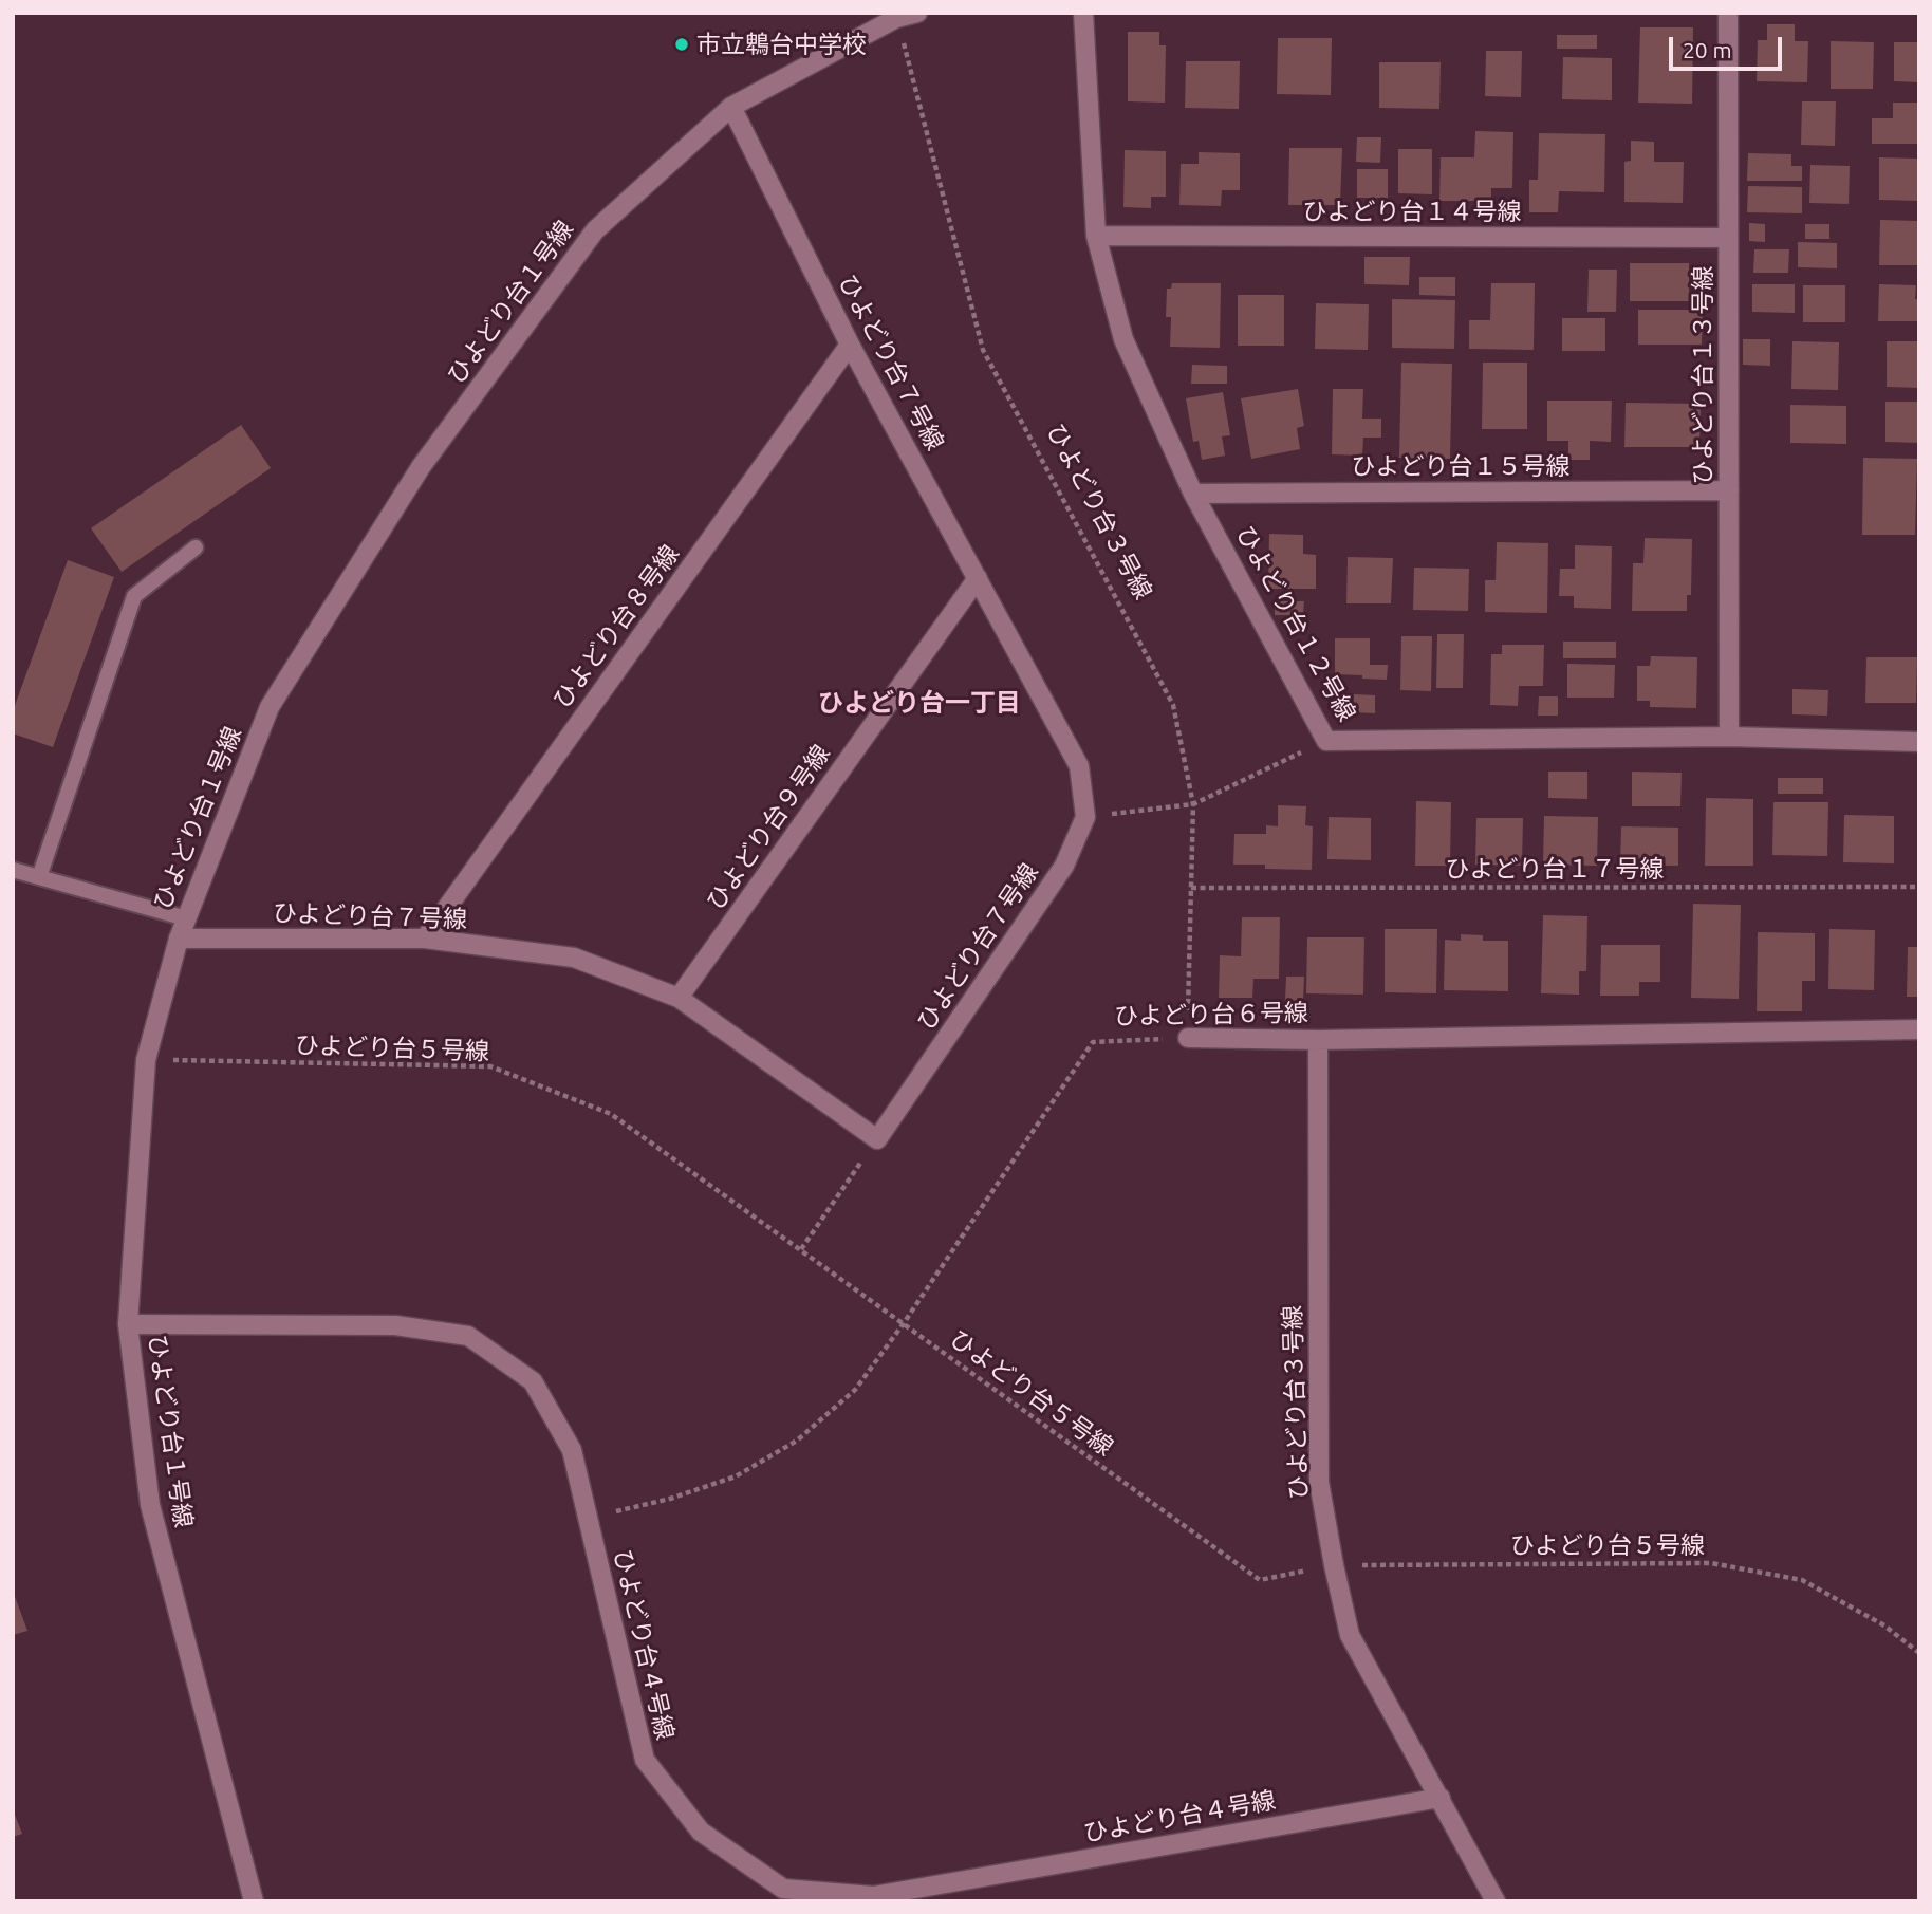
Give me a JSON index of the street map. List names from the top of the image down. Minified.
{"streets":{"street":["ひよどり台１４号線","ひよどり台１号線","ひよどり台７号線","ひよどり台１３号線","ひよどり台１５号線","ひよどり台３号線","ひよどり台１２号線","ひよどり台８号線","ひよどり台９号線","ひよどり台６号線","ひよどり台４号線"],"path":["ひよどり台１７号線","ひよどり台５号線"]},"crossings":[["ひよどり台１４号線","ひよどり台１３号線"],["ひよどり台１４号線","ひよどり台１２号線"],["ひよどり台１号線","ひよどり台７号線"],["ひよどり台１号線","ひよどり台３号線"],["ひよどり台１号線","ひよどり台５号線"],["ひよどり台１号線","ひよどり台４号線"],["ひよどり台７号線","ひよどり台８号線"],["ひよどり台７号線","ひよどり台９号線"],["ひよどり台１３号線","ひよどり台１５号線"],["ひよどり台１３号線","ひよどり台１２号線"],["ひよどり台１５号線","ひよどり台１２号線"],["ひよどり台３号線","ひよどり台１７号線"],["ひよどり台３号線","ひよどり台６号線"],["ひよどり台３号線","ひよどり台５号線"],["ひよどり台３号線","ひよどり台４号線"],["ひよどり台６号線","ひよどり台５号線"],["ひよどり台６号線","ひよどり台４号線"]],"districts":["ひよどり台一丁目"],"places":["市立鵯台中学校"],"scale_bar":"20 m"}
